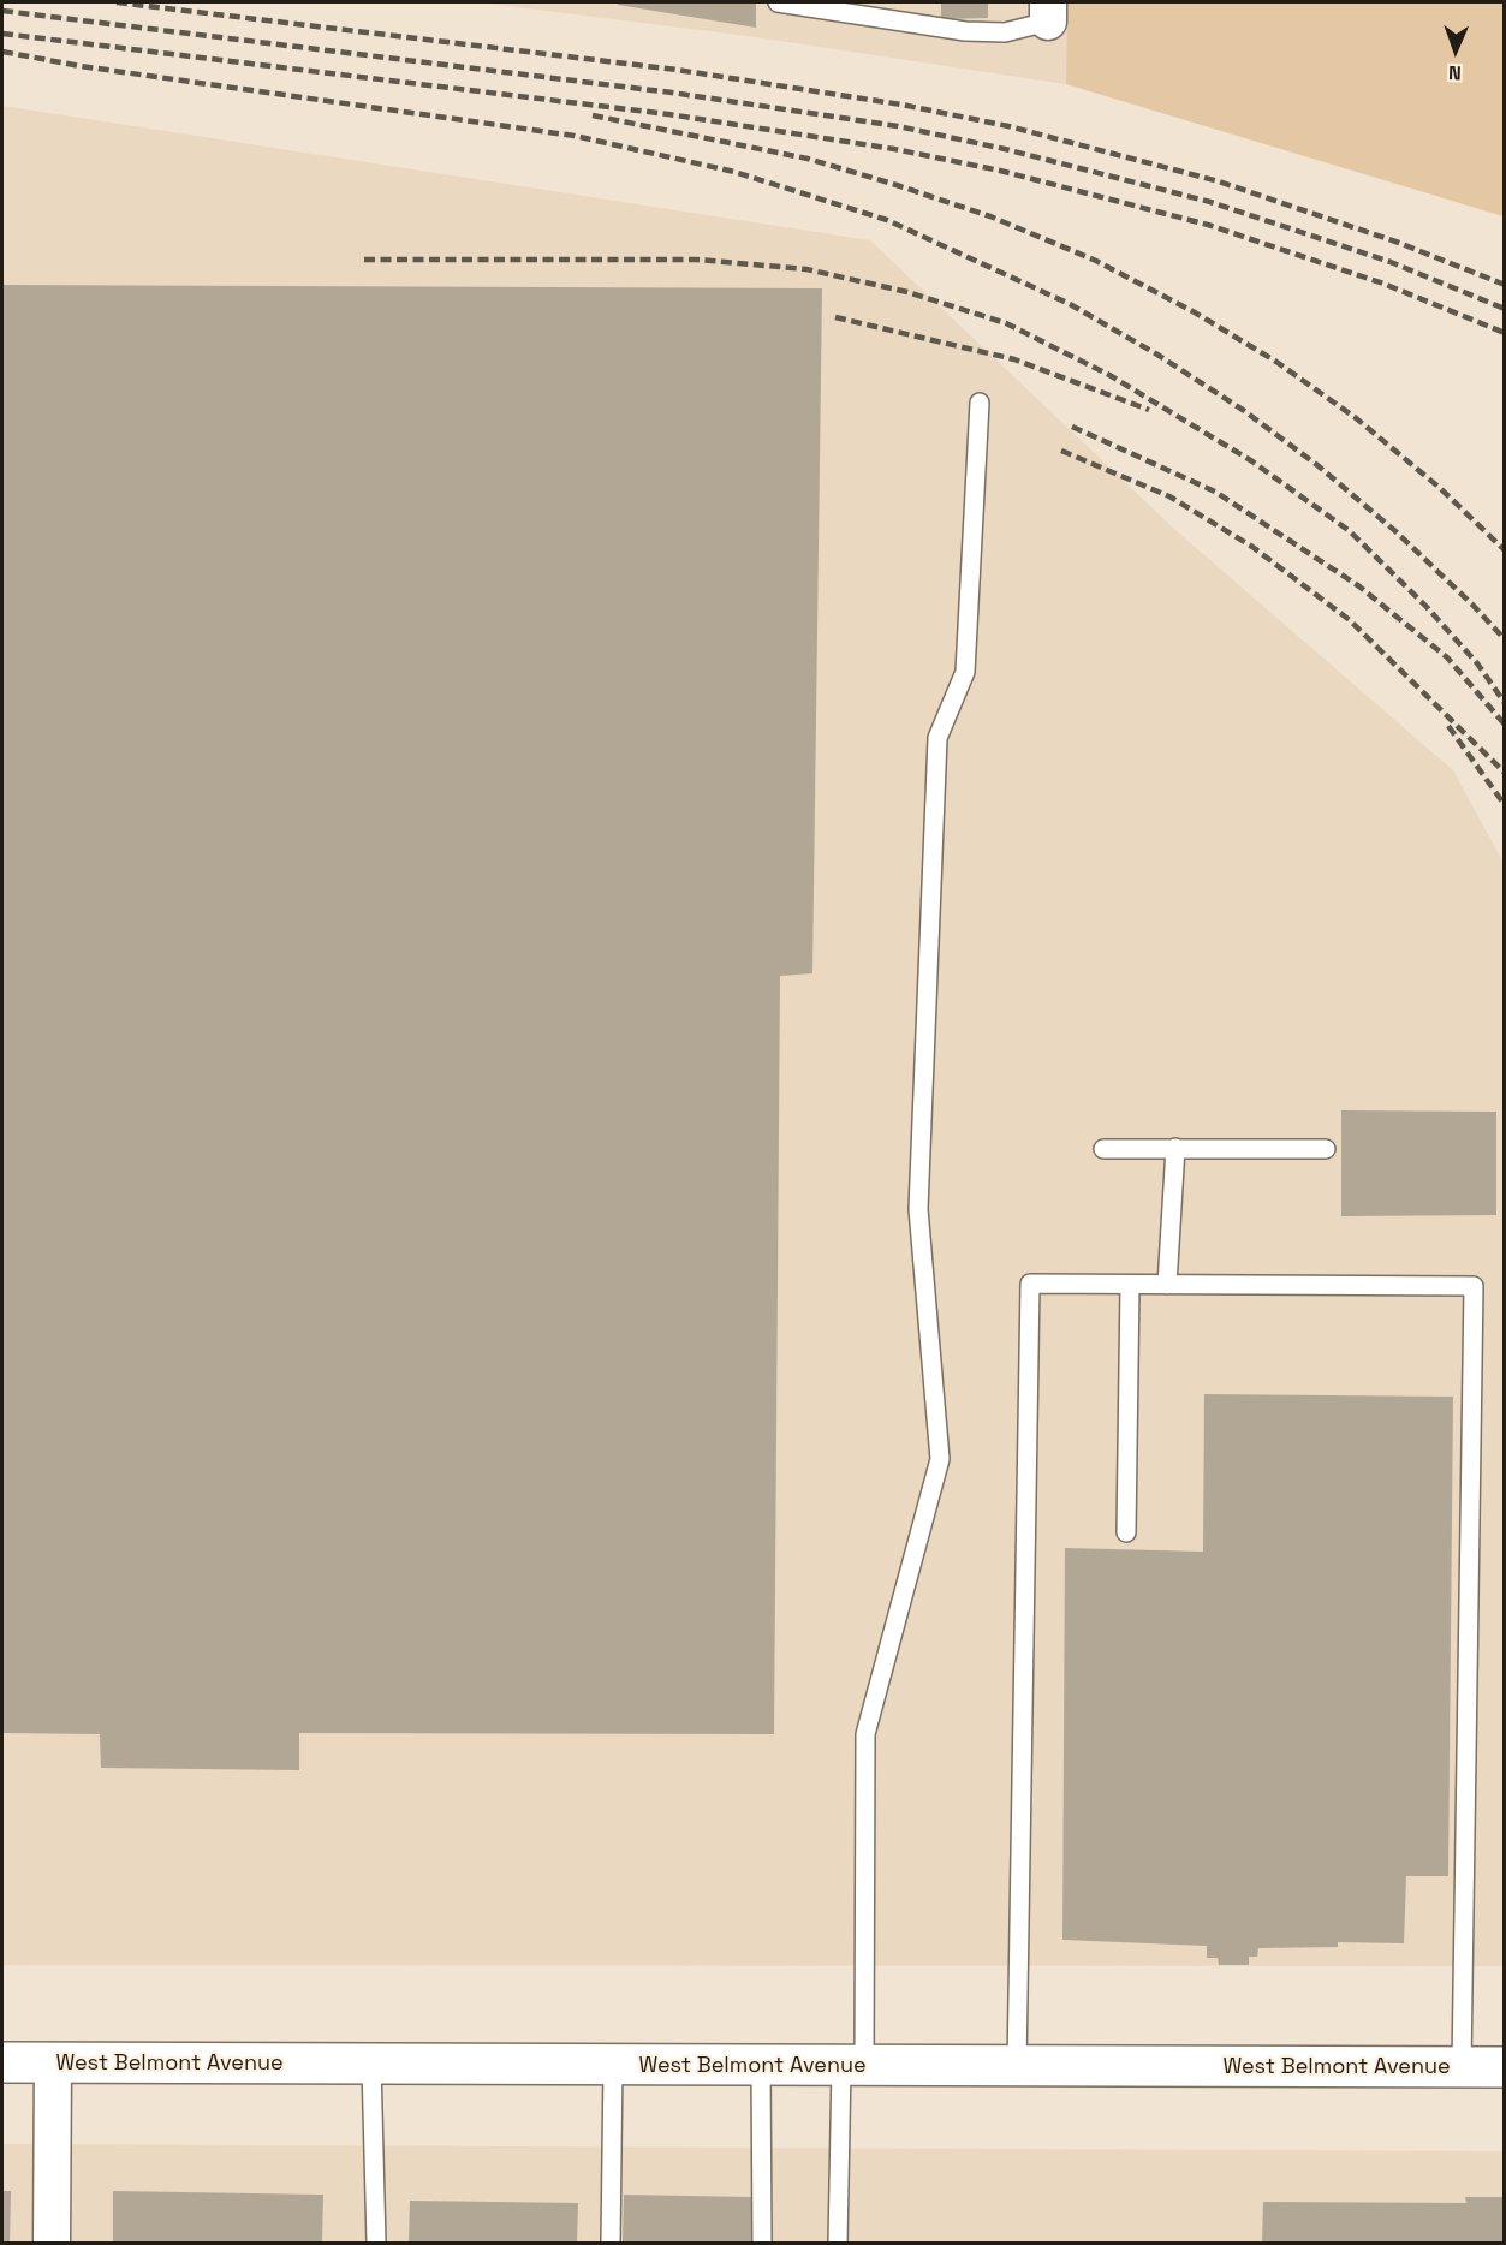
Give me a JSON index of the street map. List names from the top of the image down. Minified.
{"streets":{"main road":["West Belmont Avenue"]},"north":"bottom"}
